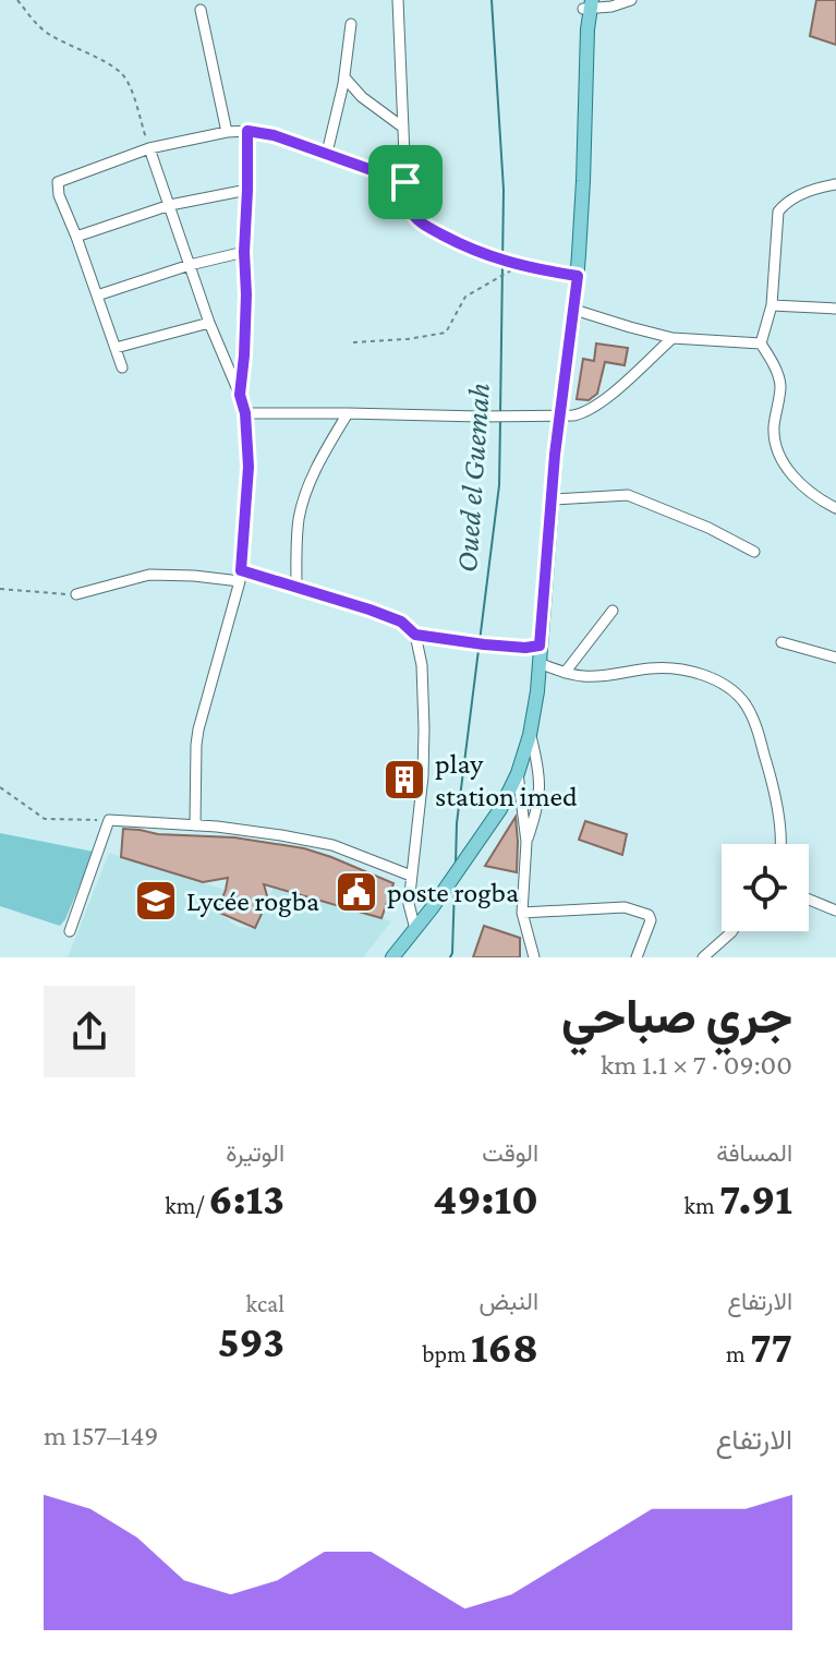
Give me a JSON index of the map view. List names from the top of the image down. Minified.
{"water":["Oued el Guemah"],"places":{"building":["play station imed"],"public building":["poste rogba"],"school or university":["Lycée rogba"]},"page":{"heading":["جري صباحي","09:00 · 7 × 1.1 km"],"stats":[["المسافة","7.91 km"],["الوقت","49:10"],["الوتيرة","6:13 /km"],["الارتفاع","77 m"],["النبض","168 bpm"],["kcal","593"]],"chart":["الارتفاع","149–157 m"]}}
